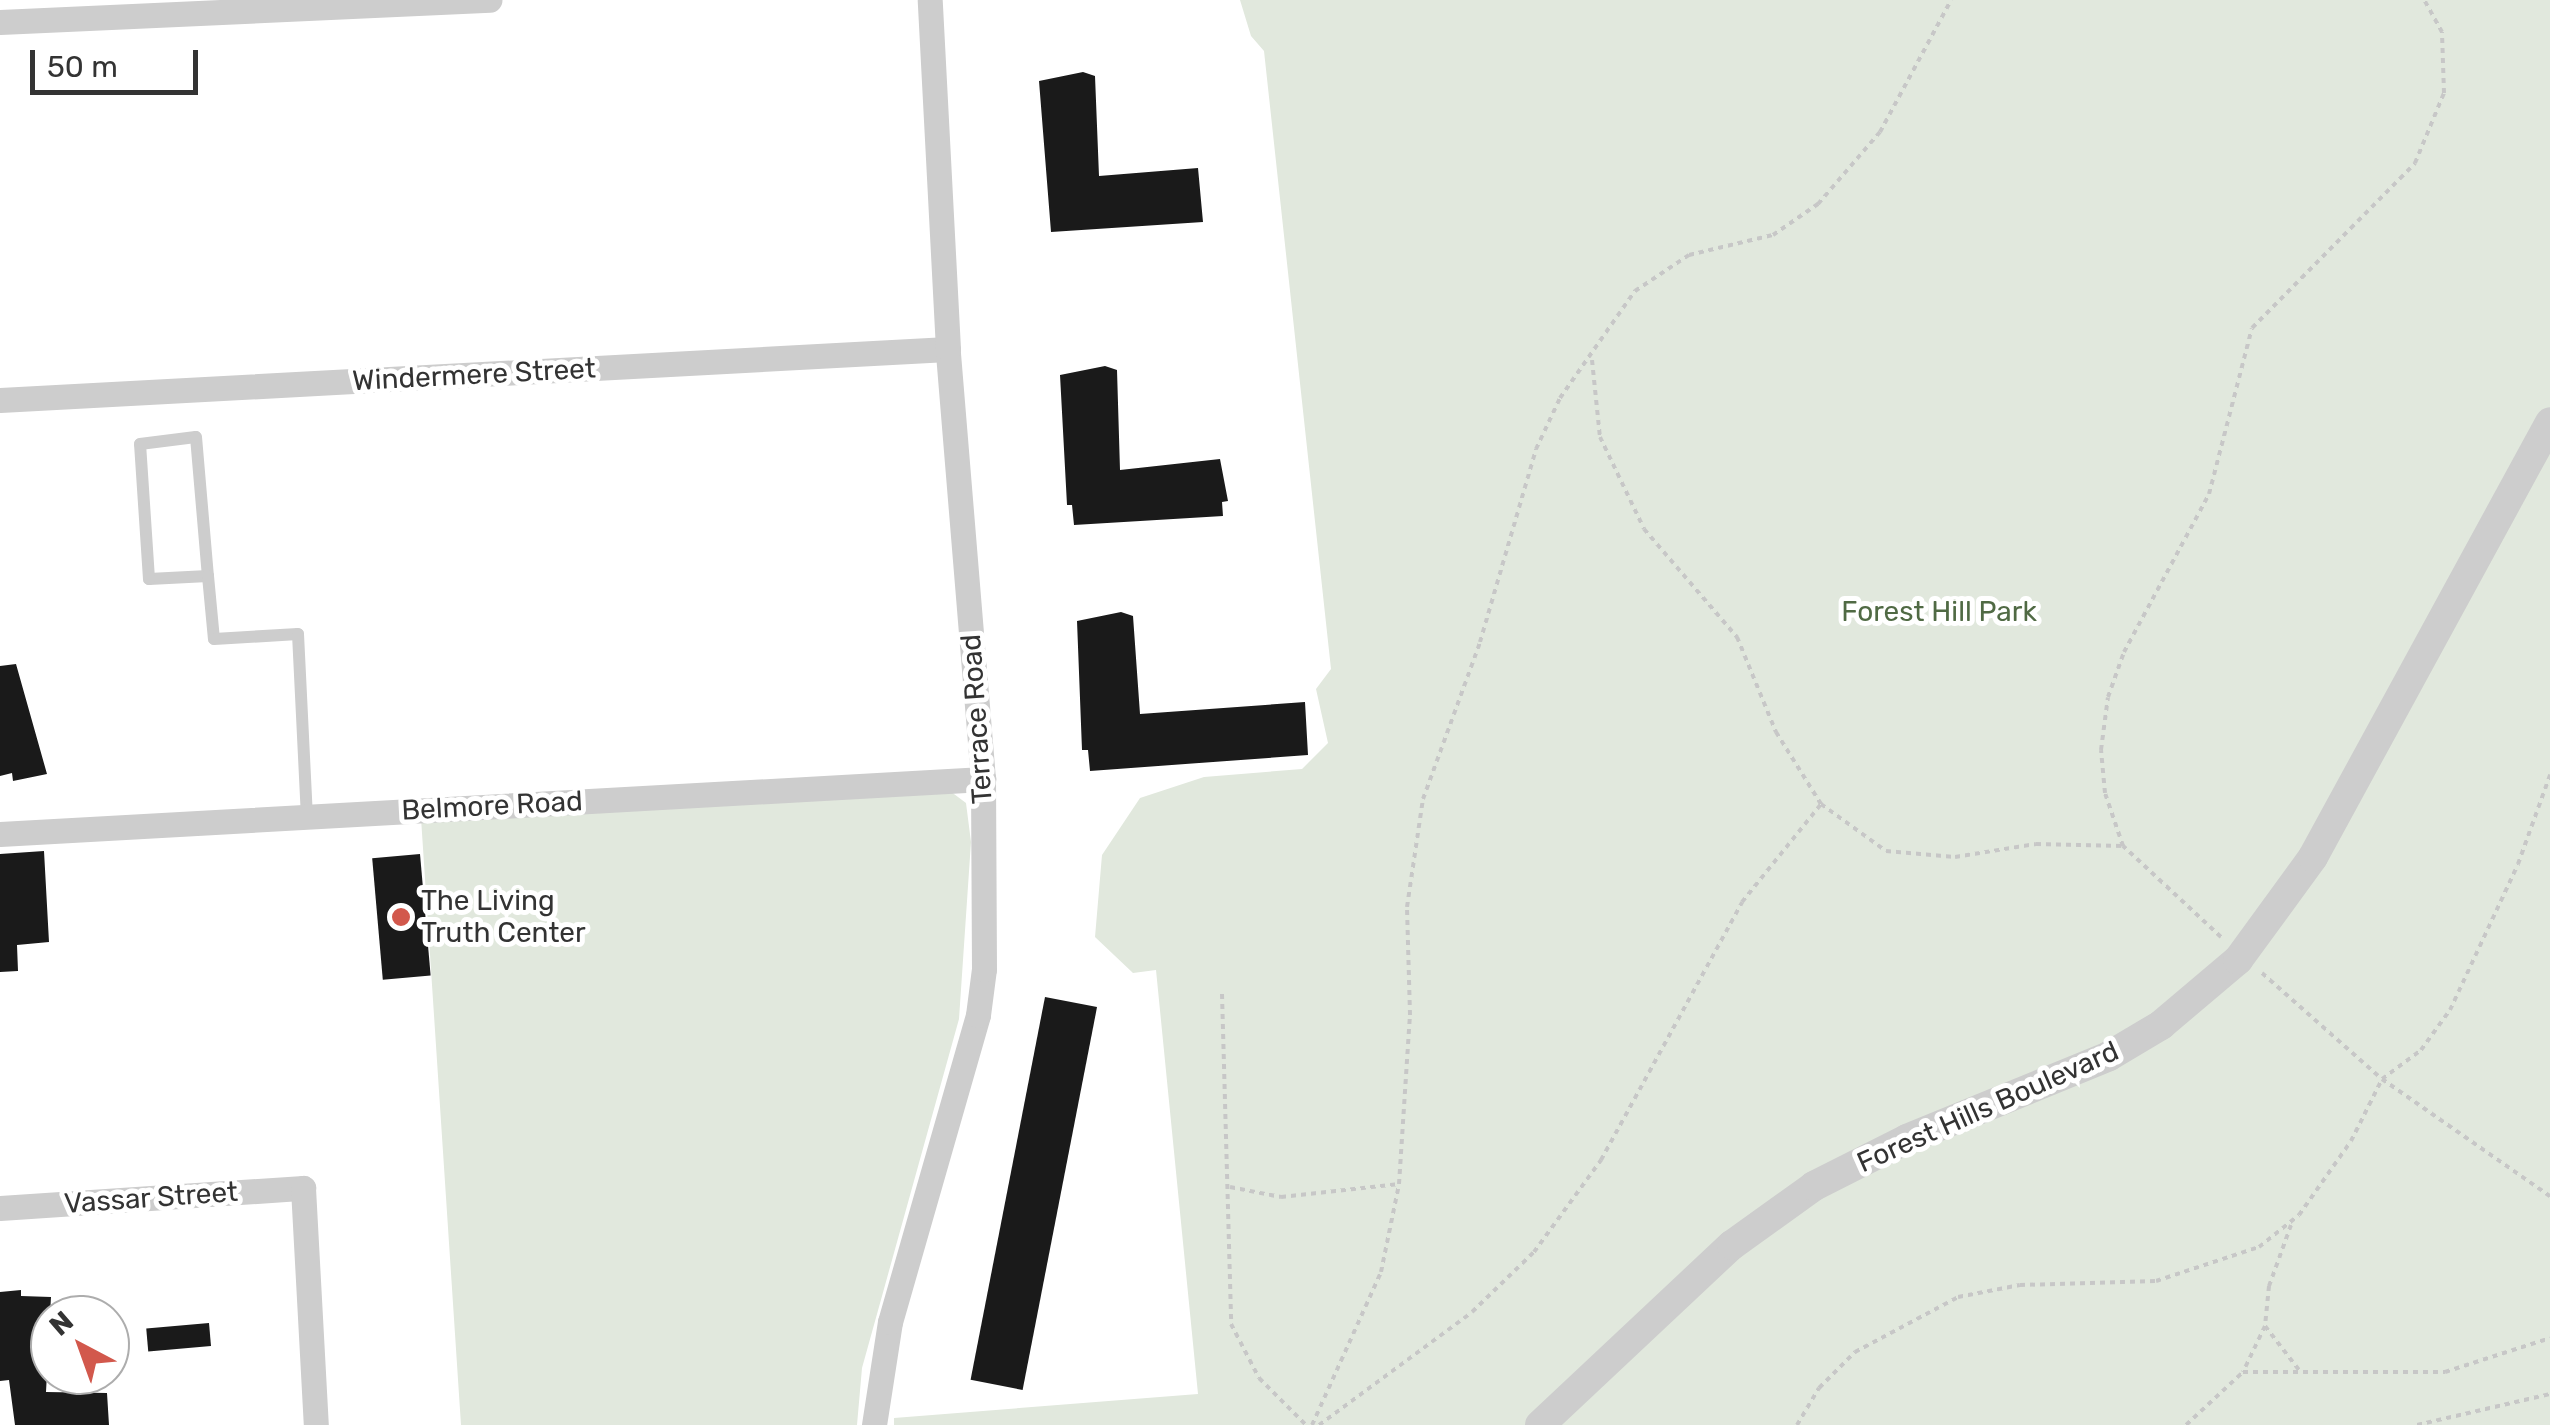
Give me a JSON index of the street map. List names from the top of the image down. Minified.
{"streets":{"street":["Windermere Street","Terrace Road","Belmore Road","Forest Hills Boulevard","Vassar Street"]},"crossings":[["Windermere Street","Terrace Road"],["Terrace Road","Belmore Road"]],"parks":["Forest Hill Park"],"places":["The Living Truth Center"],"scale_bar":"50 m","north":"top left"}
